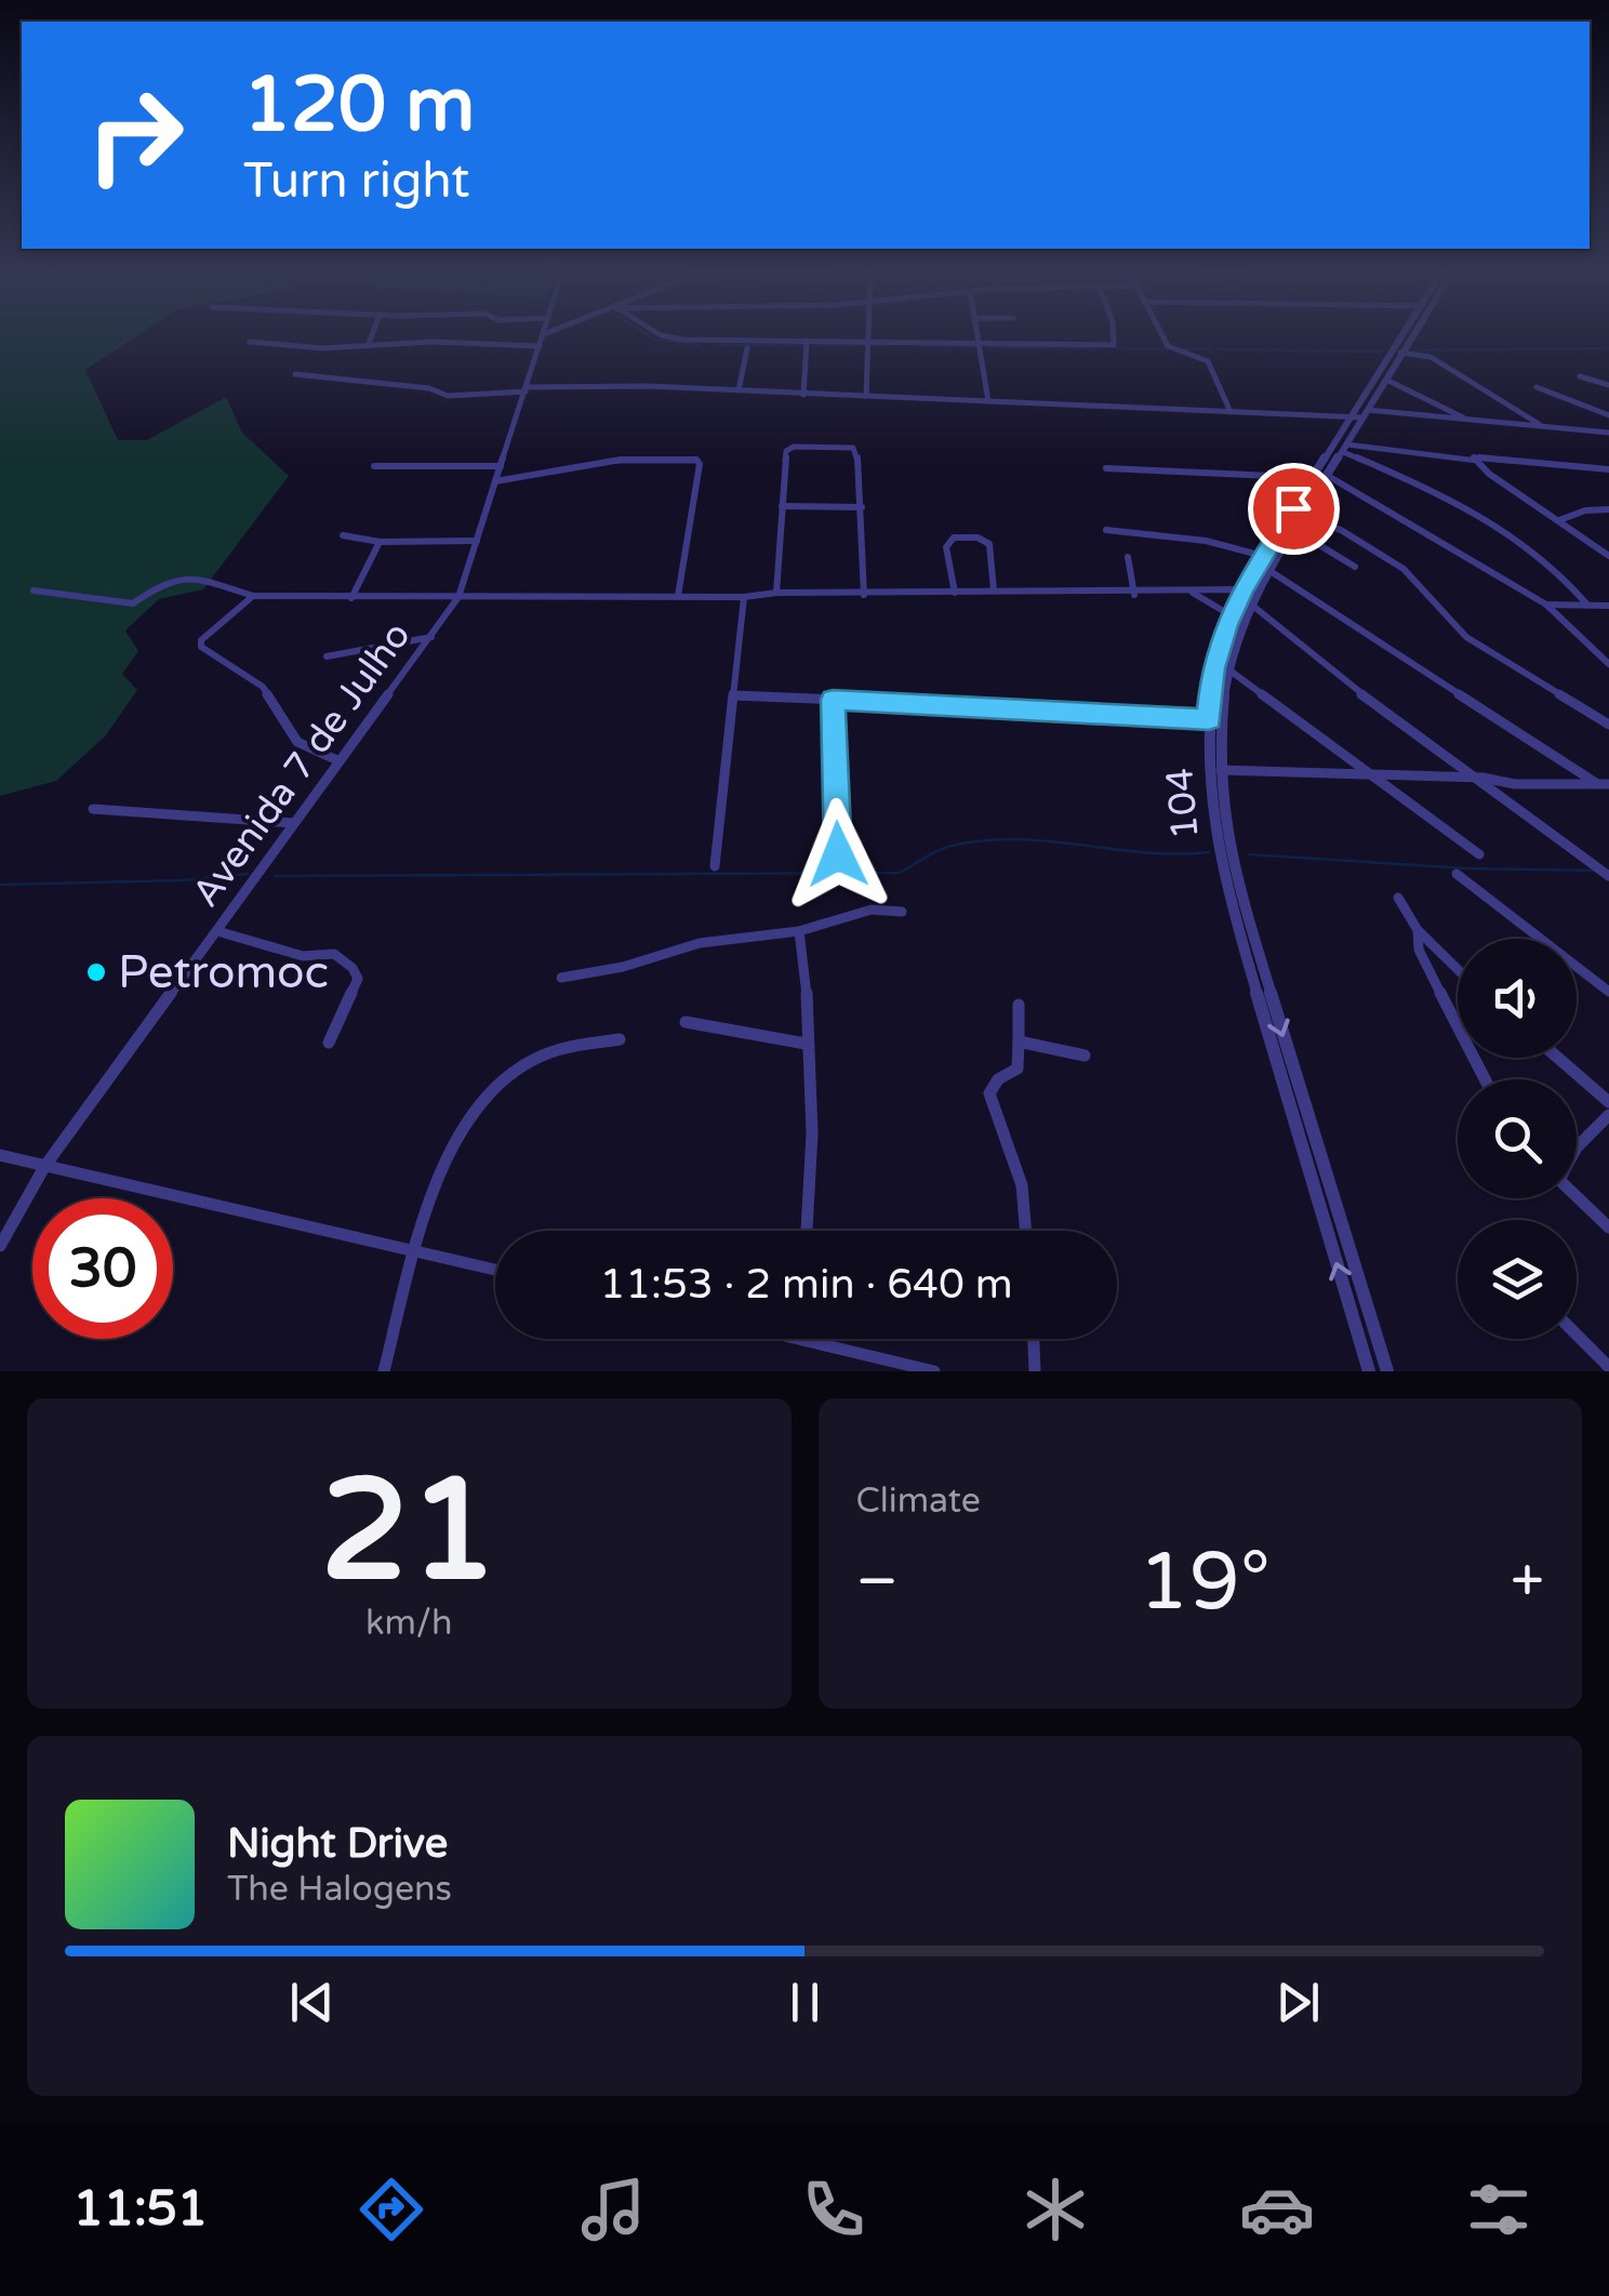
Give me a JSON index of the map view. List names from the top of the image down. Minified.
{"streets":{"street":["Avenida 7 de Julho","104"]},"places":["Petromoc"],"page":{"turn":["120 m","Turn right"],"limit":"30","trip":"11:53 · 2 min · 640 m","tile":[["21","km/h"],"Climate"],"heat":["−","19°","+"],"song":["Night Drive","The Halogens"],"tabs":"11:51"}}
